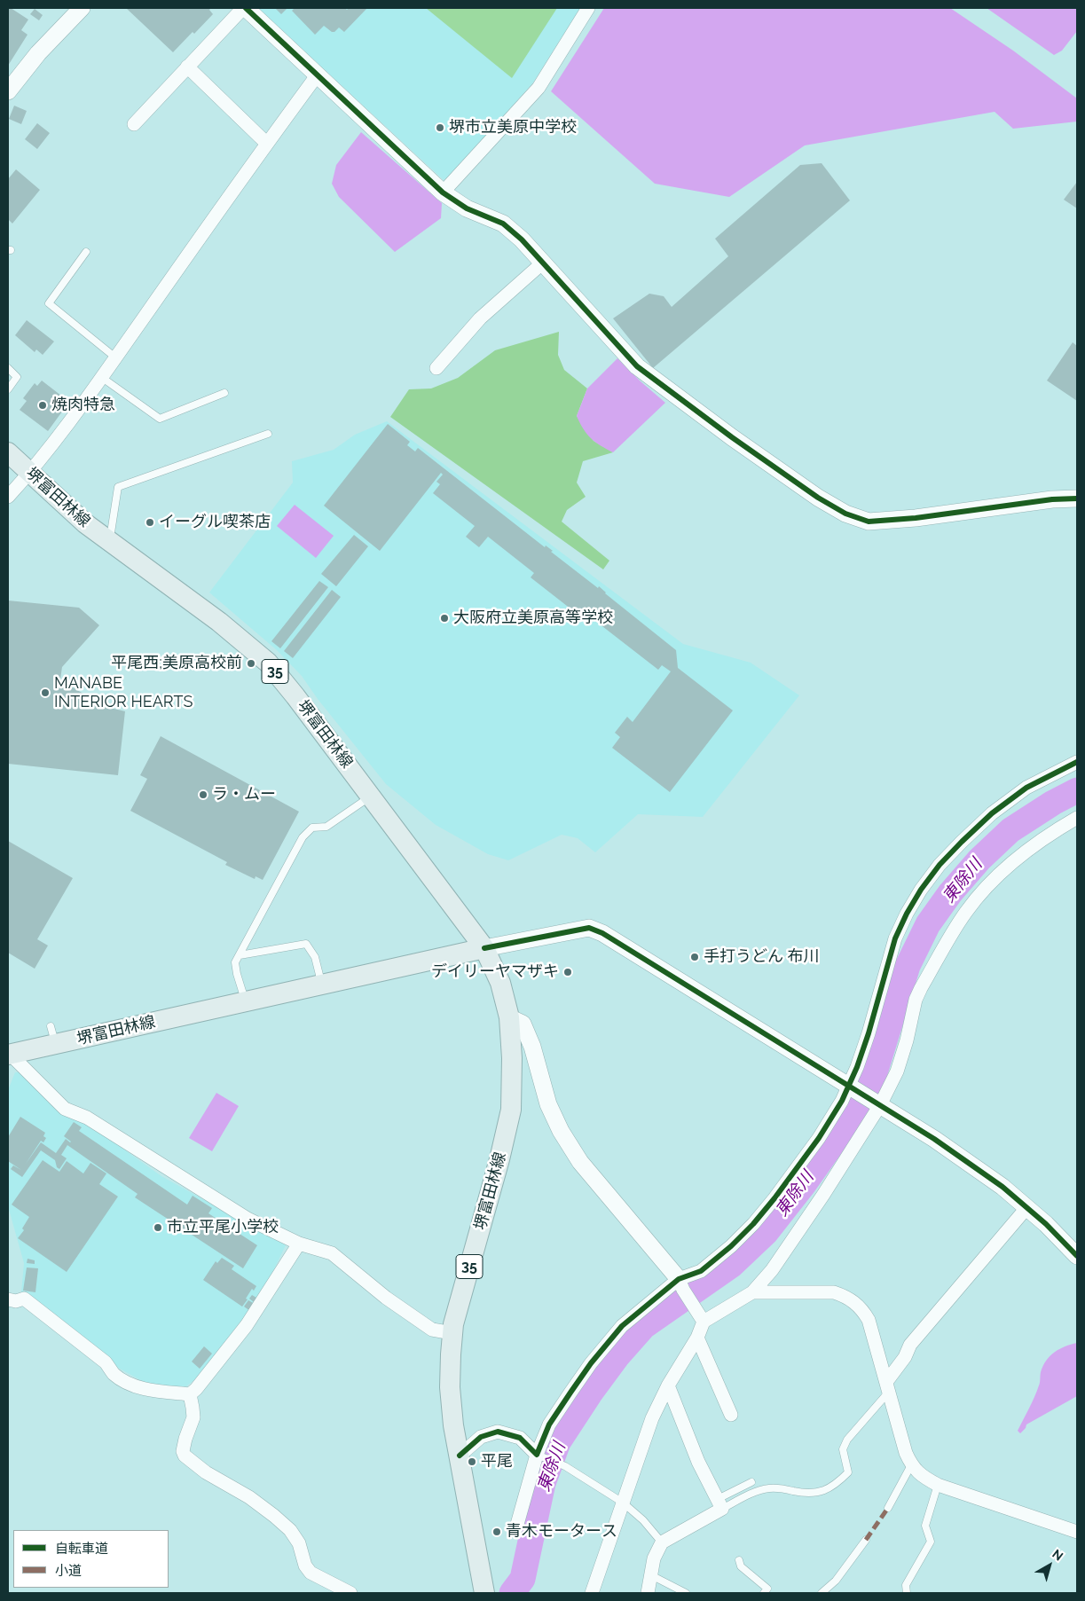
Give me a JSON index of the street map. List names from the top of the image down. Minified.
{"streets":{"main road":["堺富田林線","35"]},"water":["東除川"],"places":["堺市立美原中学校","焼肉特急","イーグル喫茶店","大阪府立美原高等学校","平尾西;美原高校前","MANABE INTERIOR HEARTS","ラ・ムー","手打うどん 布川","デイリーヤマザキ","市立平尾小学校","平尾","青木モータース"],"legend":["自転車道","小道"],"north":"top right"}
